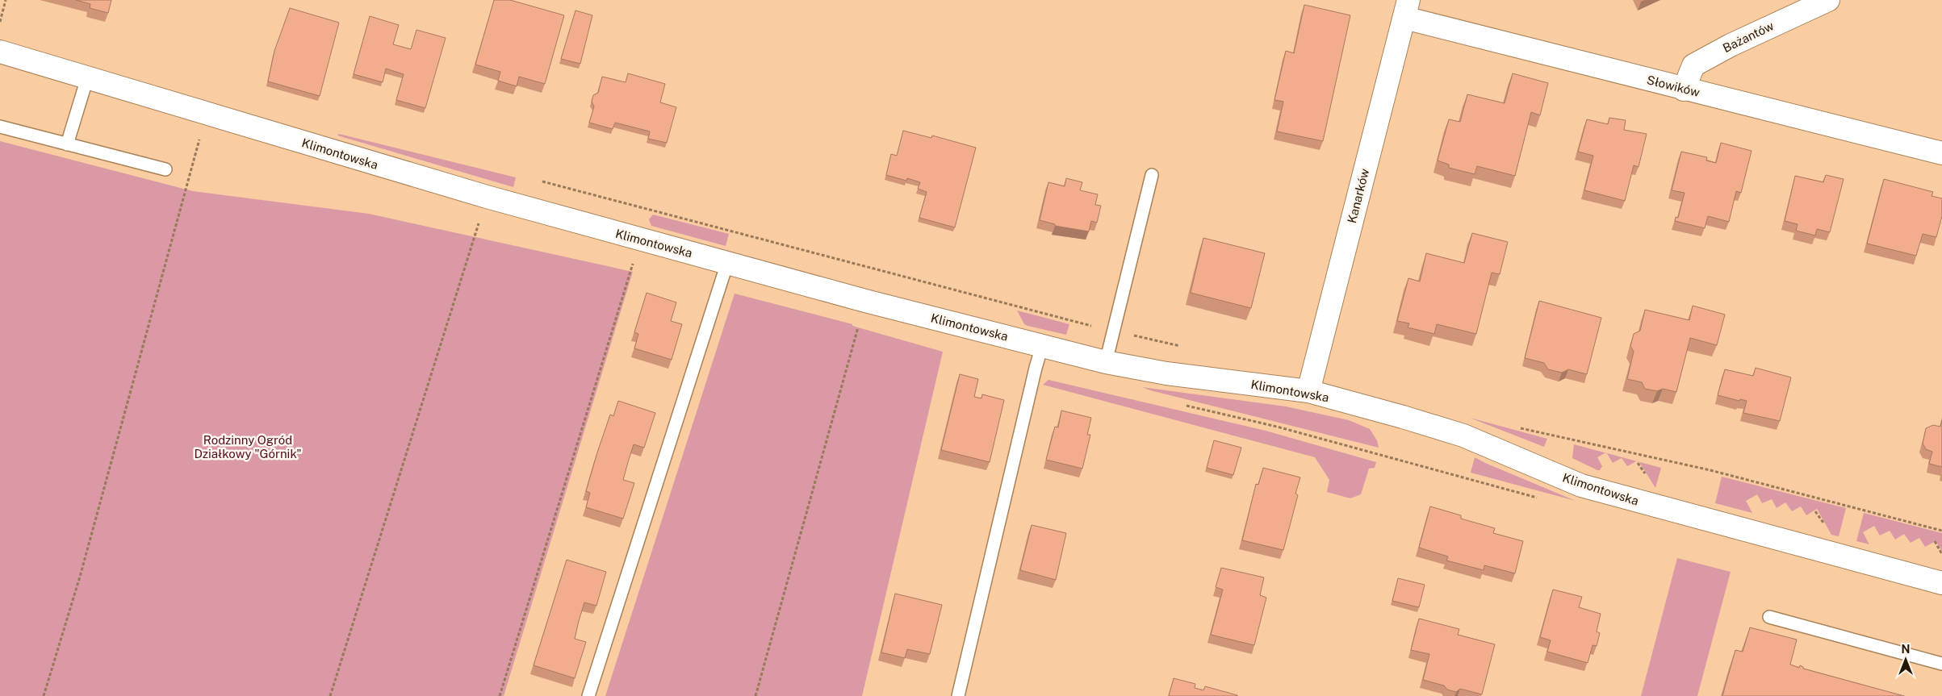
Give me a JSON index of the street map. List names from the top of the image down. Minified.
{"streets":{"street":["Bażantów","Słowików","Klimontowska","Kanarków"]},"crossings":[["Bażantów","Słowików"],["Słowików","Kanarków"],["Klimontowska","Kanarków"]],"parks":["Rodzinny Ogród Działkowy \"Górnik\""],"north":"top"}
